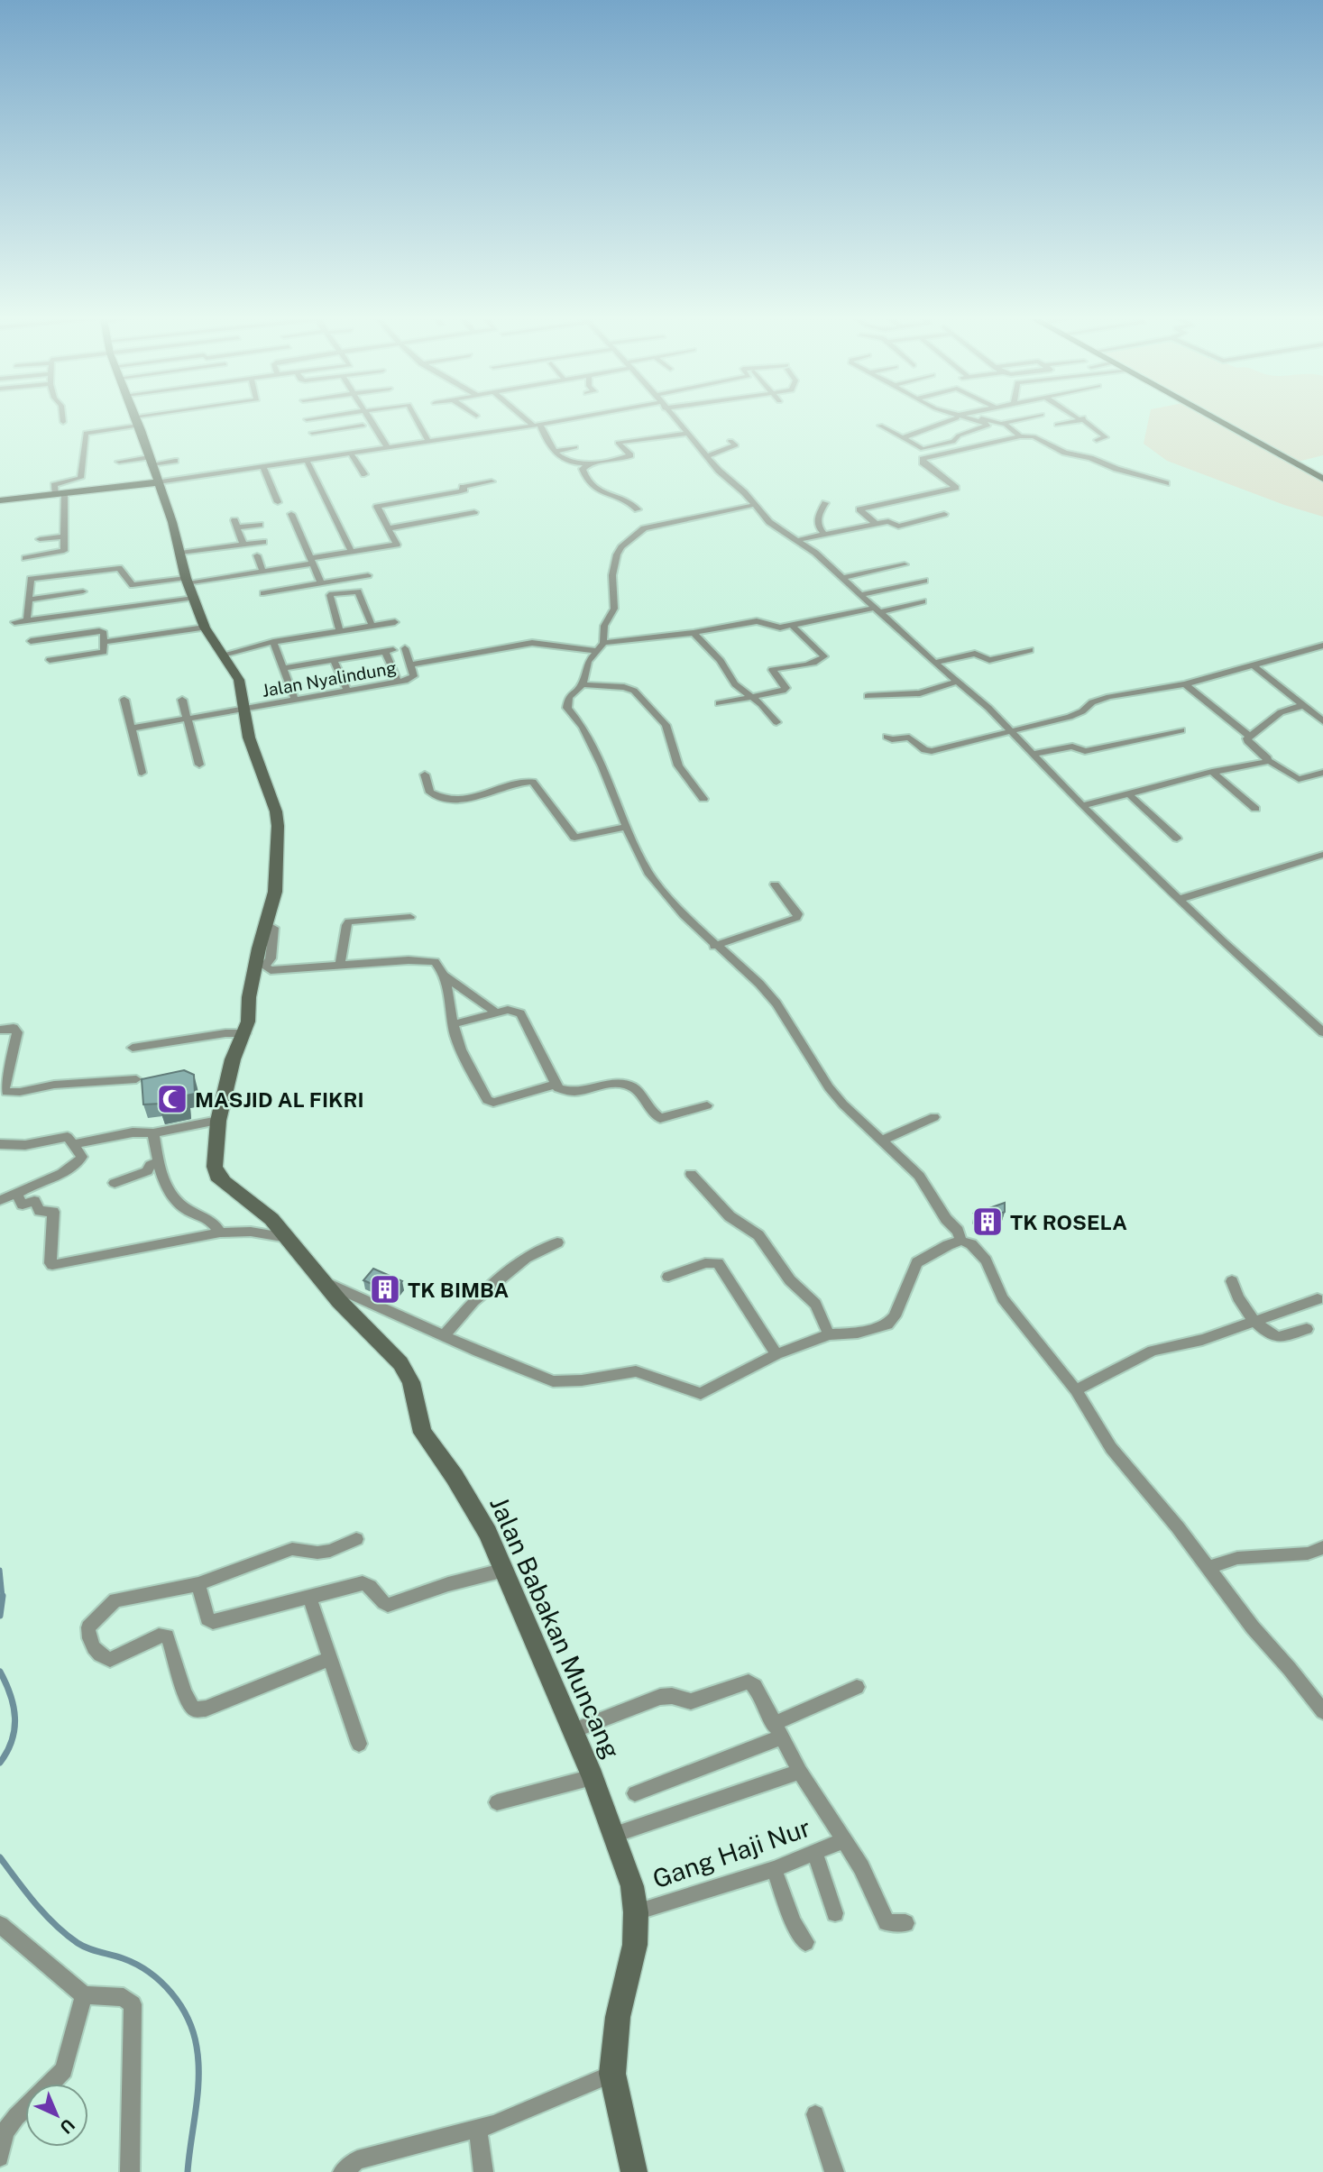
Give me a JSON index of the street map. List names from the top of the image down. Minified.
{"streets":{"street":["Jalan Nyalindung","Jalan Babakan Muncang","Gang Haji Nur"]},"crossings":[["Jalan Nyalindung","Jalan Babakan Muncang"],["Jalan Babakan Muncang","Gang Haji Nur"]],"places":{"mosque":["MASJID AL FIKRI"],"building":["TK ROSELA","TK BIMBA"]},"north":"bottom right"}
